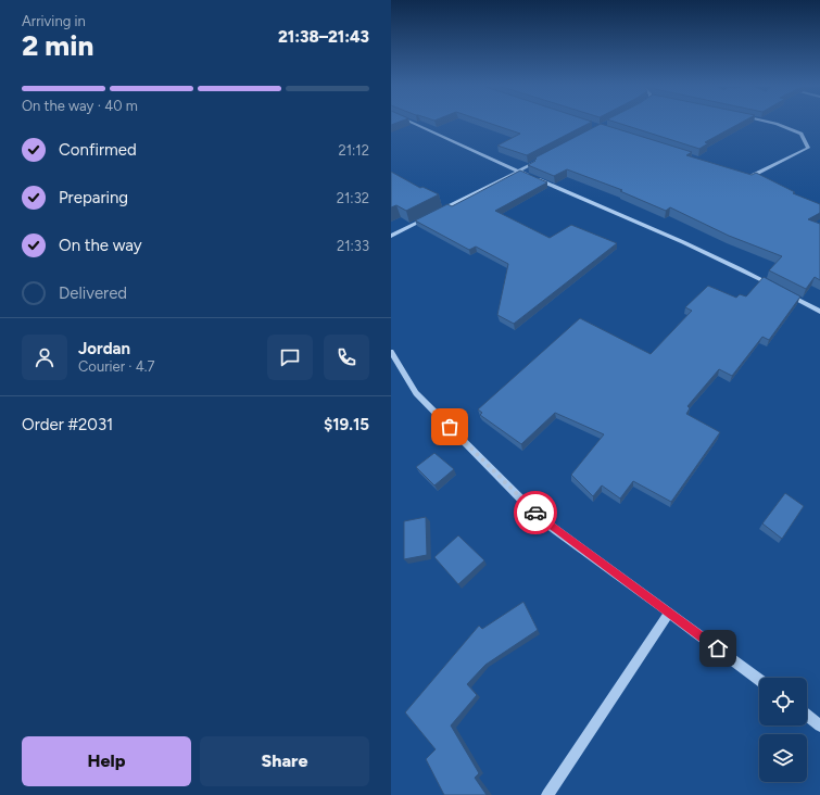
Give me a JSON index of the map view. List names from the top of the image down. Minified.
{"page":{"heading":["2 min","Arriving in","21:38–21:43"],"panel":["Jordan","Courier · 4.7","Order #2031","$19.15"],"bar":"On the way · 40 m","list":[["Confirmed","21:12"],["Preparing","21:32"],["On the way","21:33"],"Delivered"],"buttons":["Help","Share"]}}
